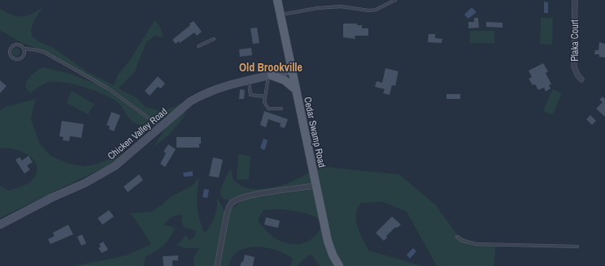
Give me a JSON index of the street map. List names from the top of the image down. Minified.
{"streets":{"main road":["Cedar Swamp Road","Chicken Valley Road"],"street":["Plaka Court"]},"crossings":[["Cedar Swamp Road","Chicken Valley Road"]],"districts":["Old Brookville"]}
